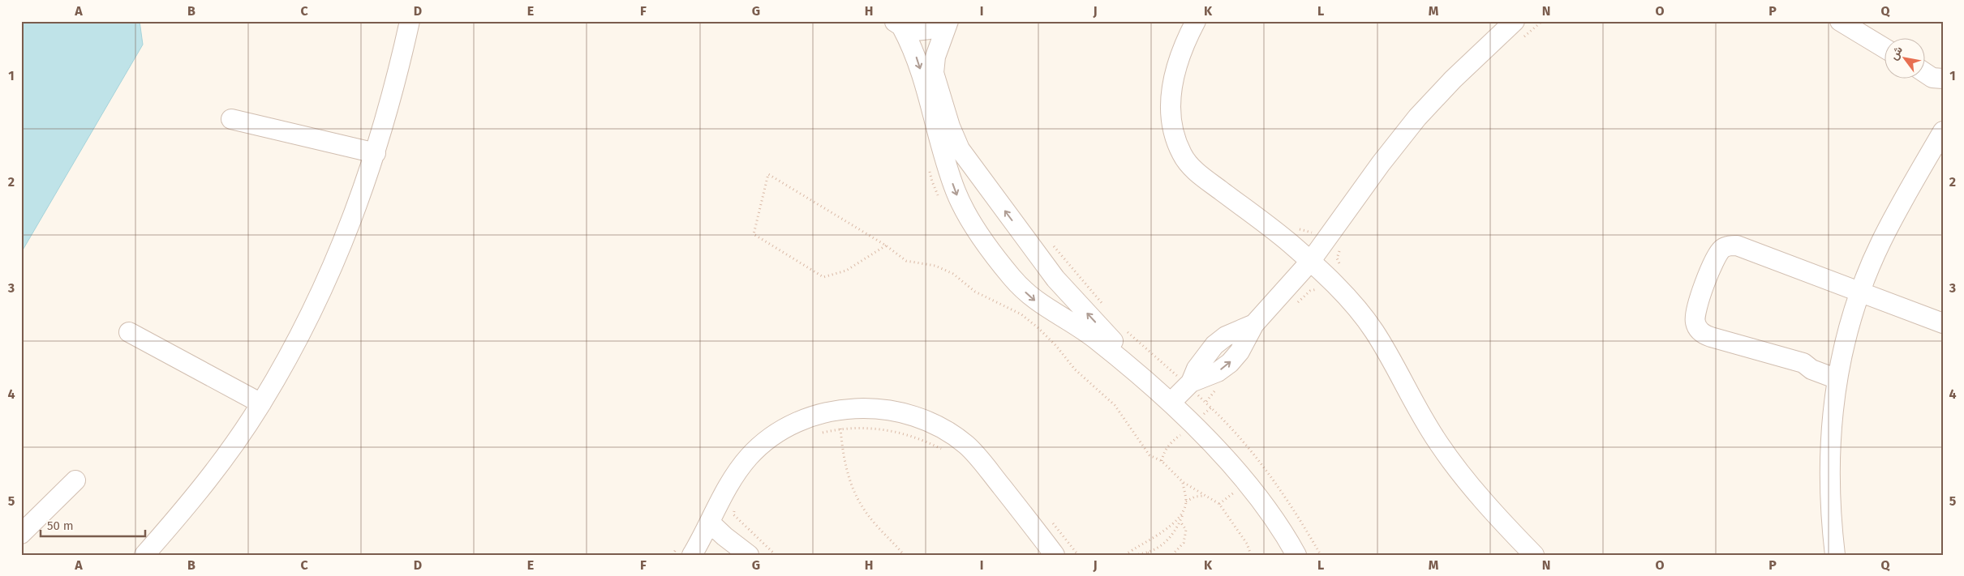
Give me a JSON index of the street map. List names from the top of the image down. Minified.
{"scale_bar":"50 m","north":"top left","grid":{"columns":["A","B","C","D","E","F","G","H","I","J","K","L","M","N","O","P","Q"],"rows":["1","2","3","4","5"]}}
